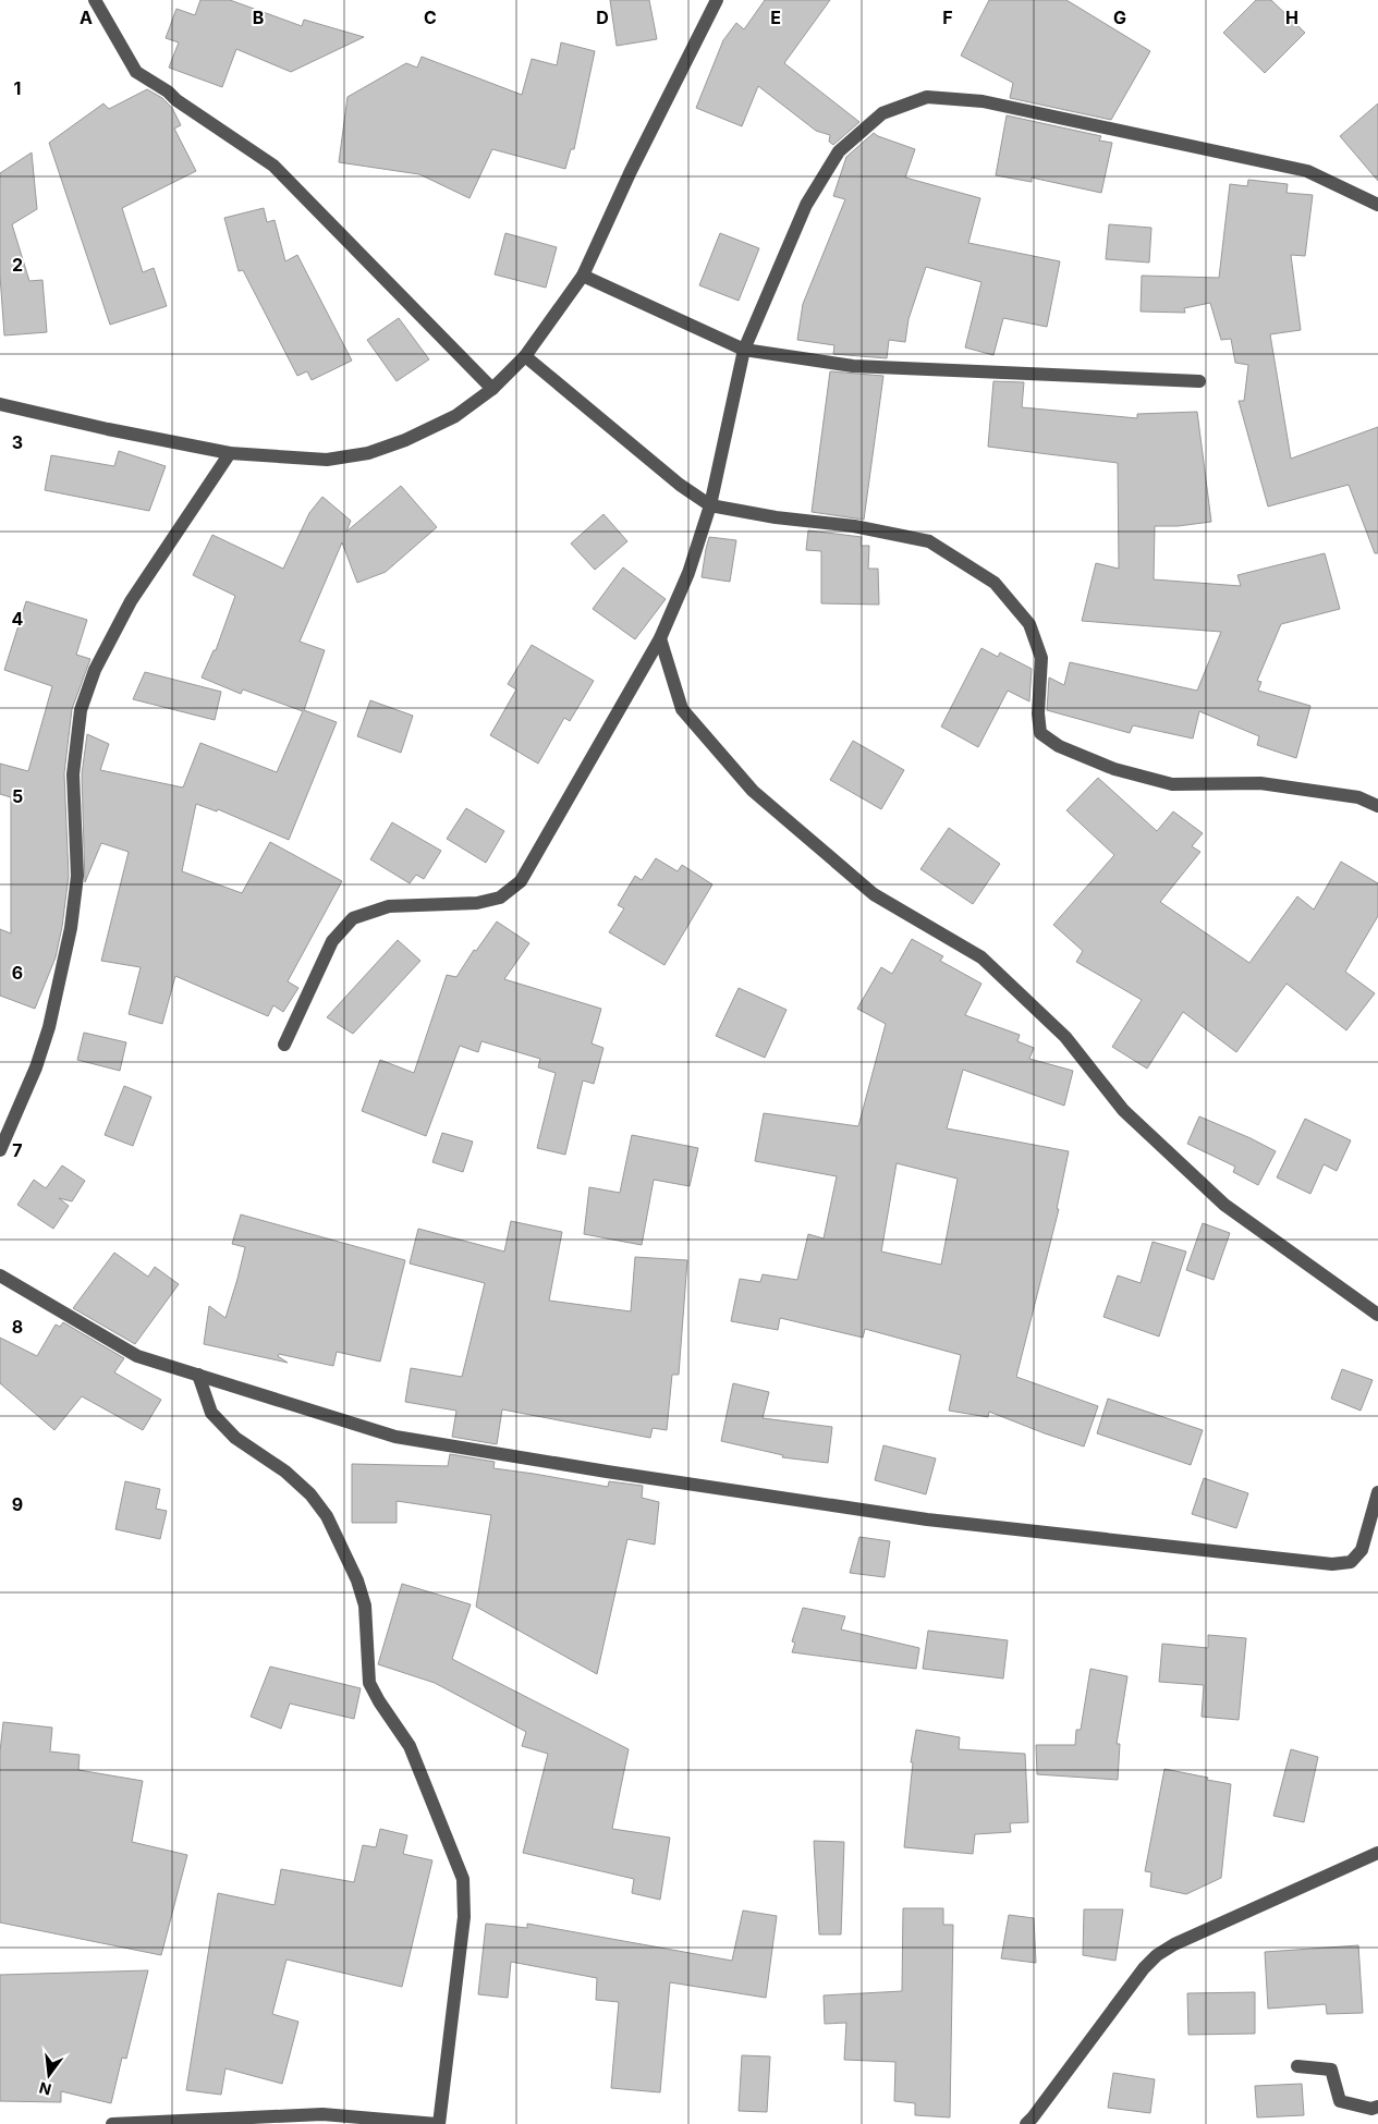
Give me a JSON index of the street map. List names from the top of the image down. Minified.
{"north":"bottom","grid":{"columns":["A","B","C","D","E","F","G","H"],"rows":["1","2","3","4","5","6","7","8","9"]}}
